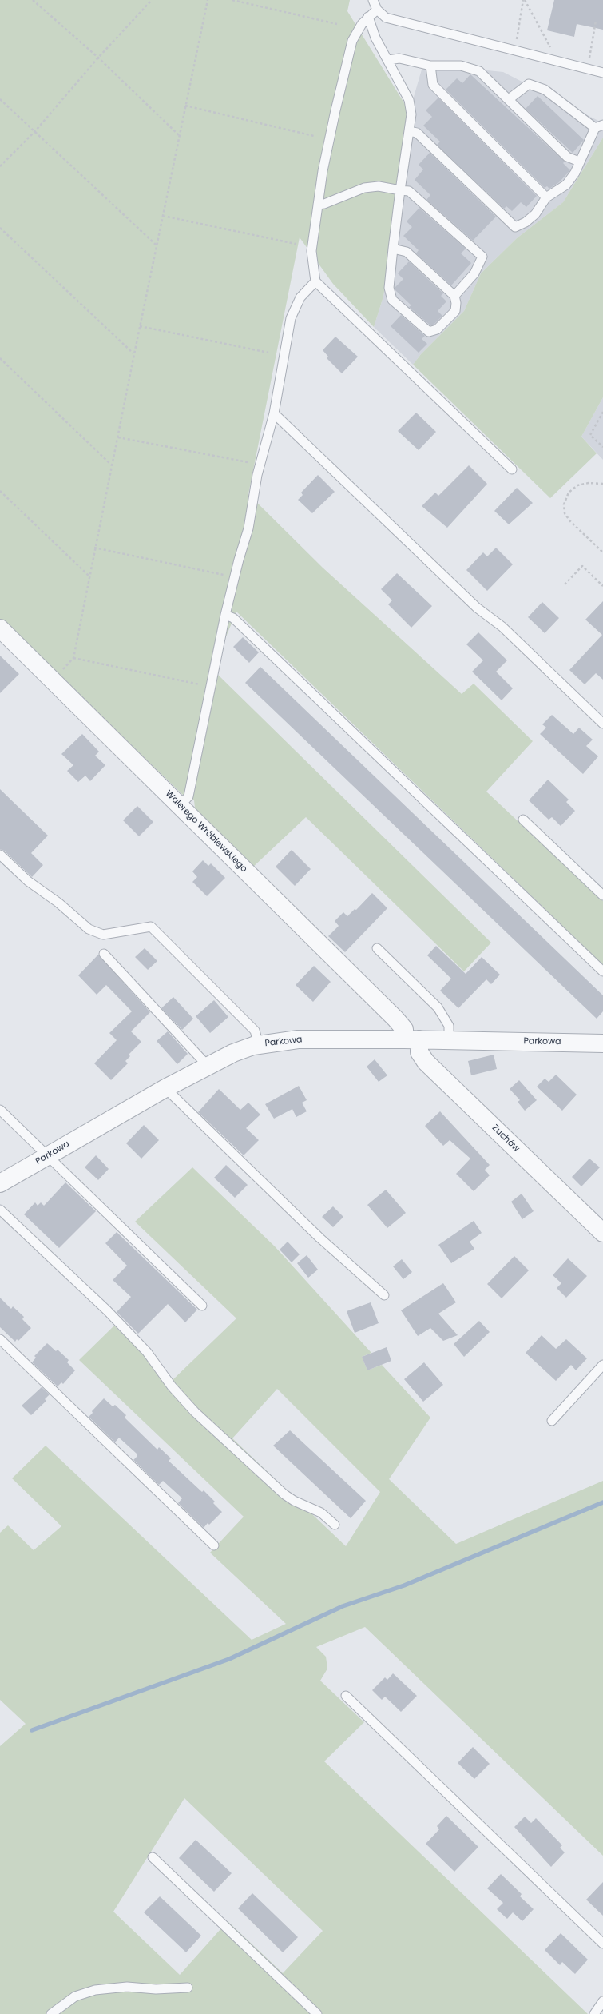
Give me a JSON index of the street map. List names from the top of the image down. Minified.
{"streets":{"street":["Walerego Wróblewskiego","Parkowa","Zuchów"]},"crossings":[["Walerego Wróblewskiego","Parkowa"],["Walerego Wróblewskiego","Zuchów"],["Parkowa","Zuchów"]]}
